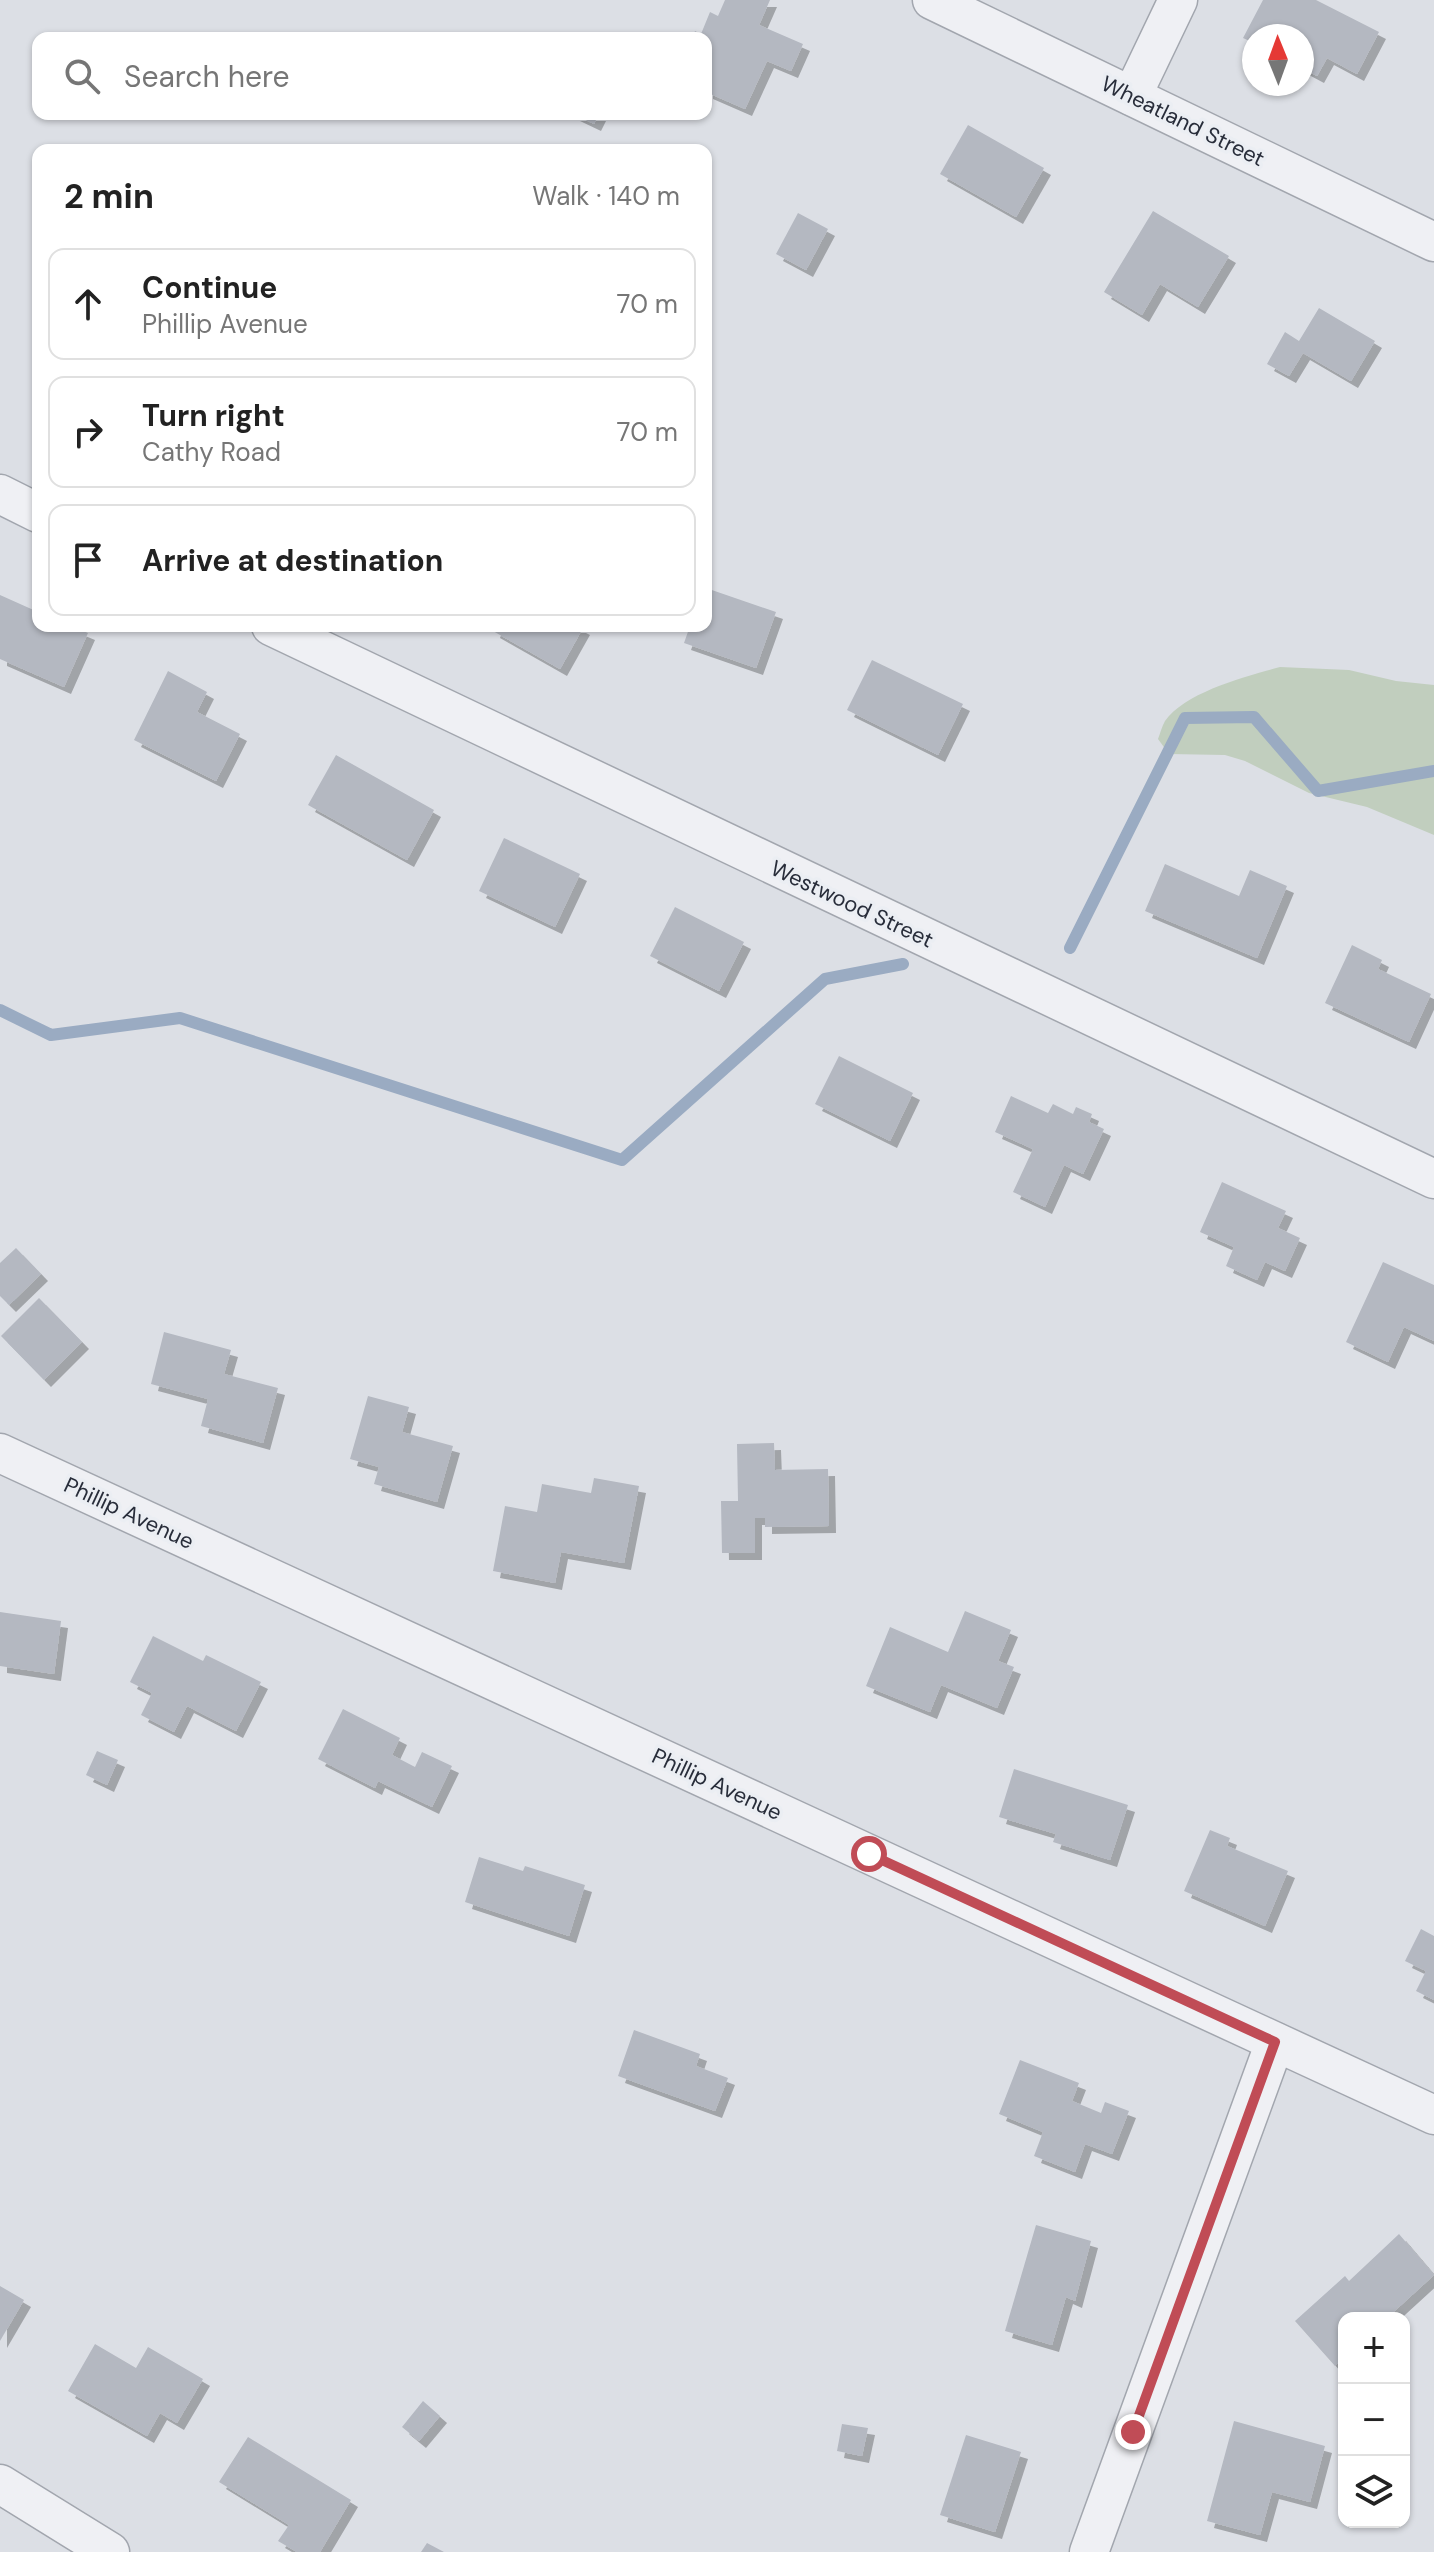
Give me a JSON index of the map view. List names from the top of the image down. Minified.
{"streets":{"street":["Wheatland Street","Westwood Street","Phillip Avenue"]},"north":"top","page":{"search":"Search here","heading":["2 min","Walk · 140 m"],"list":[["Continue","Phillip Avenue","70 m"],["Turn right","Cathy Road","70 m"],"Arrive at destination"],"map_buttons":["+","−"]}}
